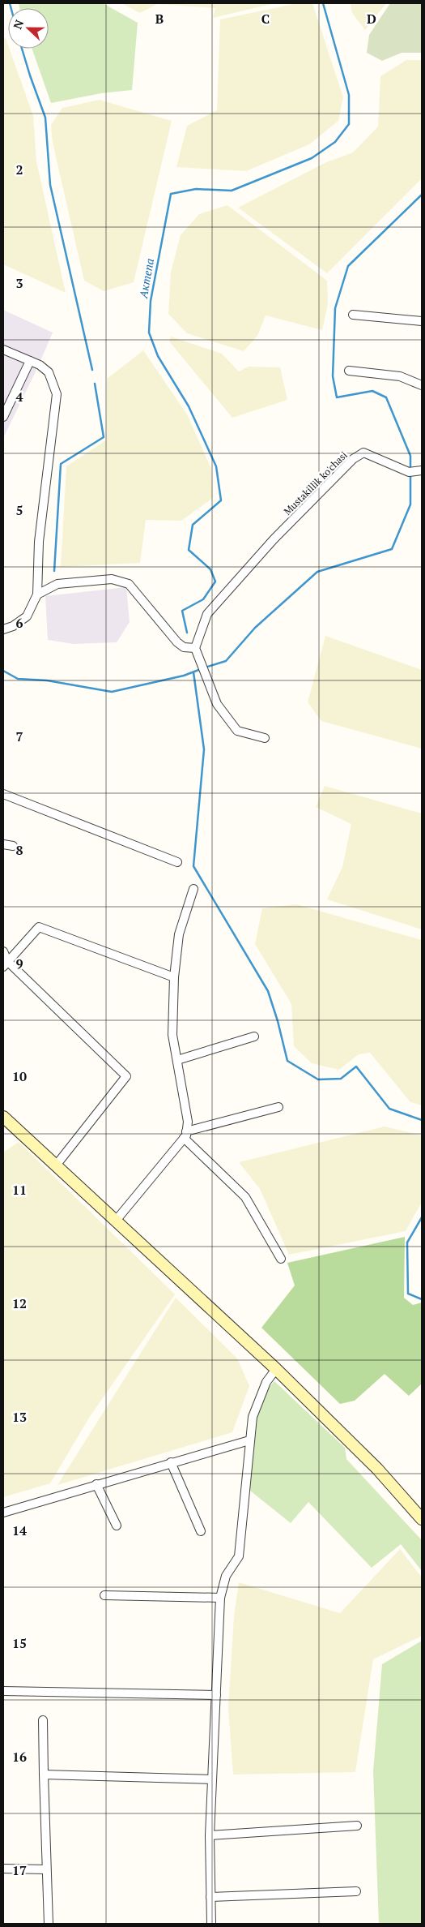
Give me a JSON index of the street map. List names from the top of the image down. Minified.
{"streets":{"street":["Mustakillik ko'chasi"]},"water":["Актепа"],"north":"left","grid":{"columns":["B","C","D"],"rows":["2","3","4","5","6","7","8","9","10","11","12","13","14","15","16","17"]}}
